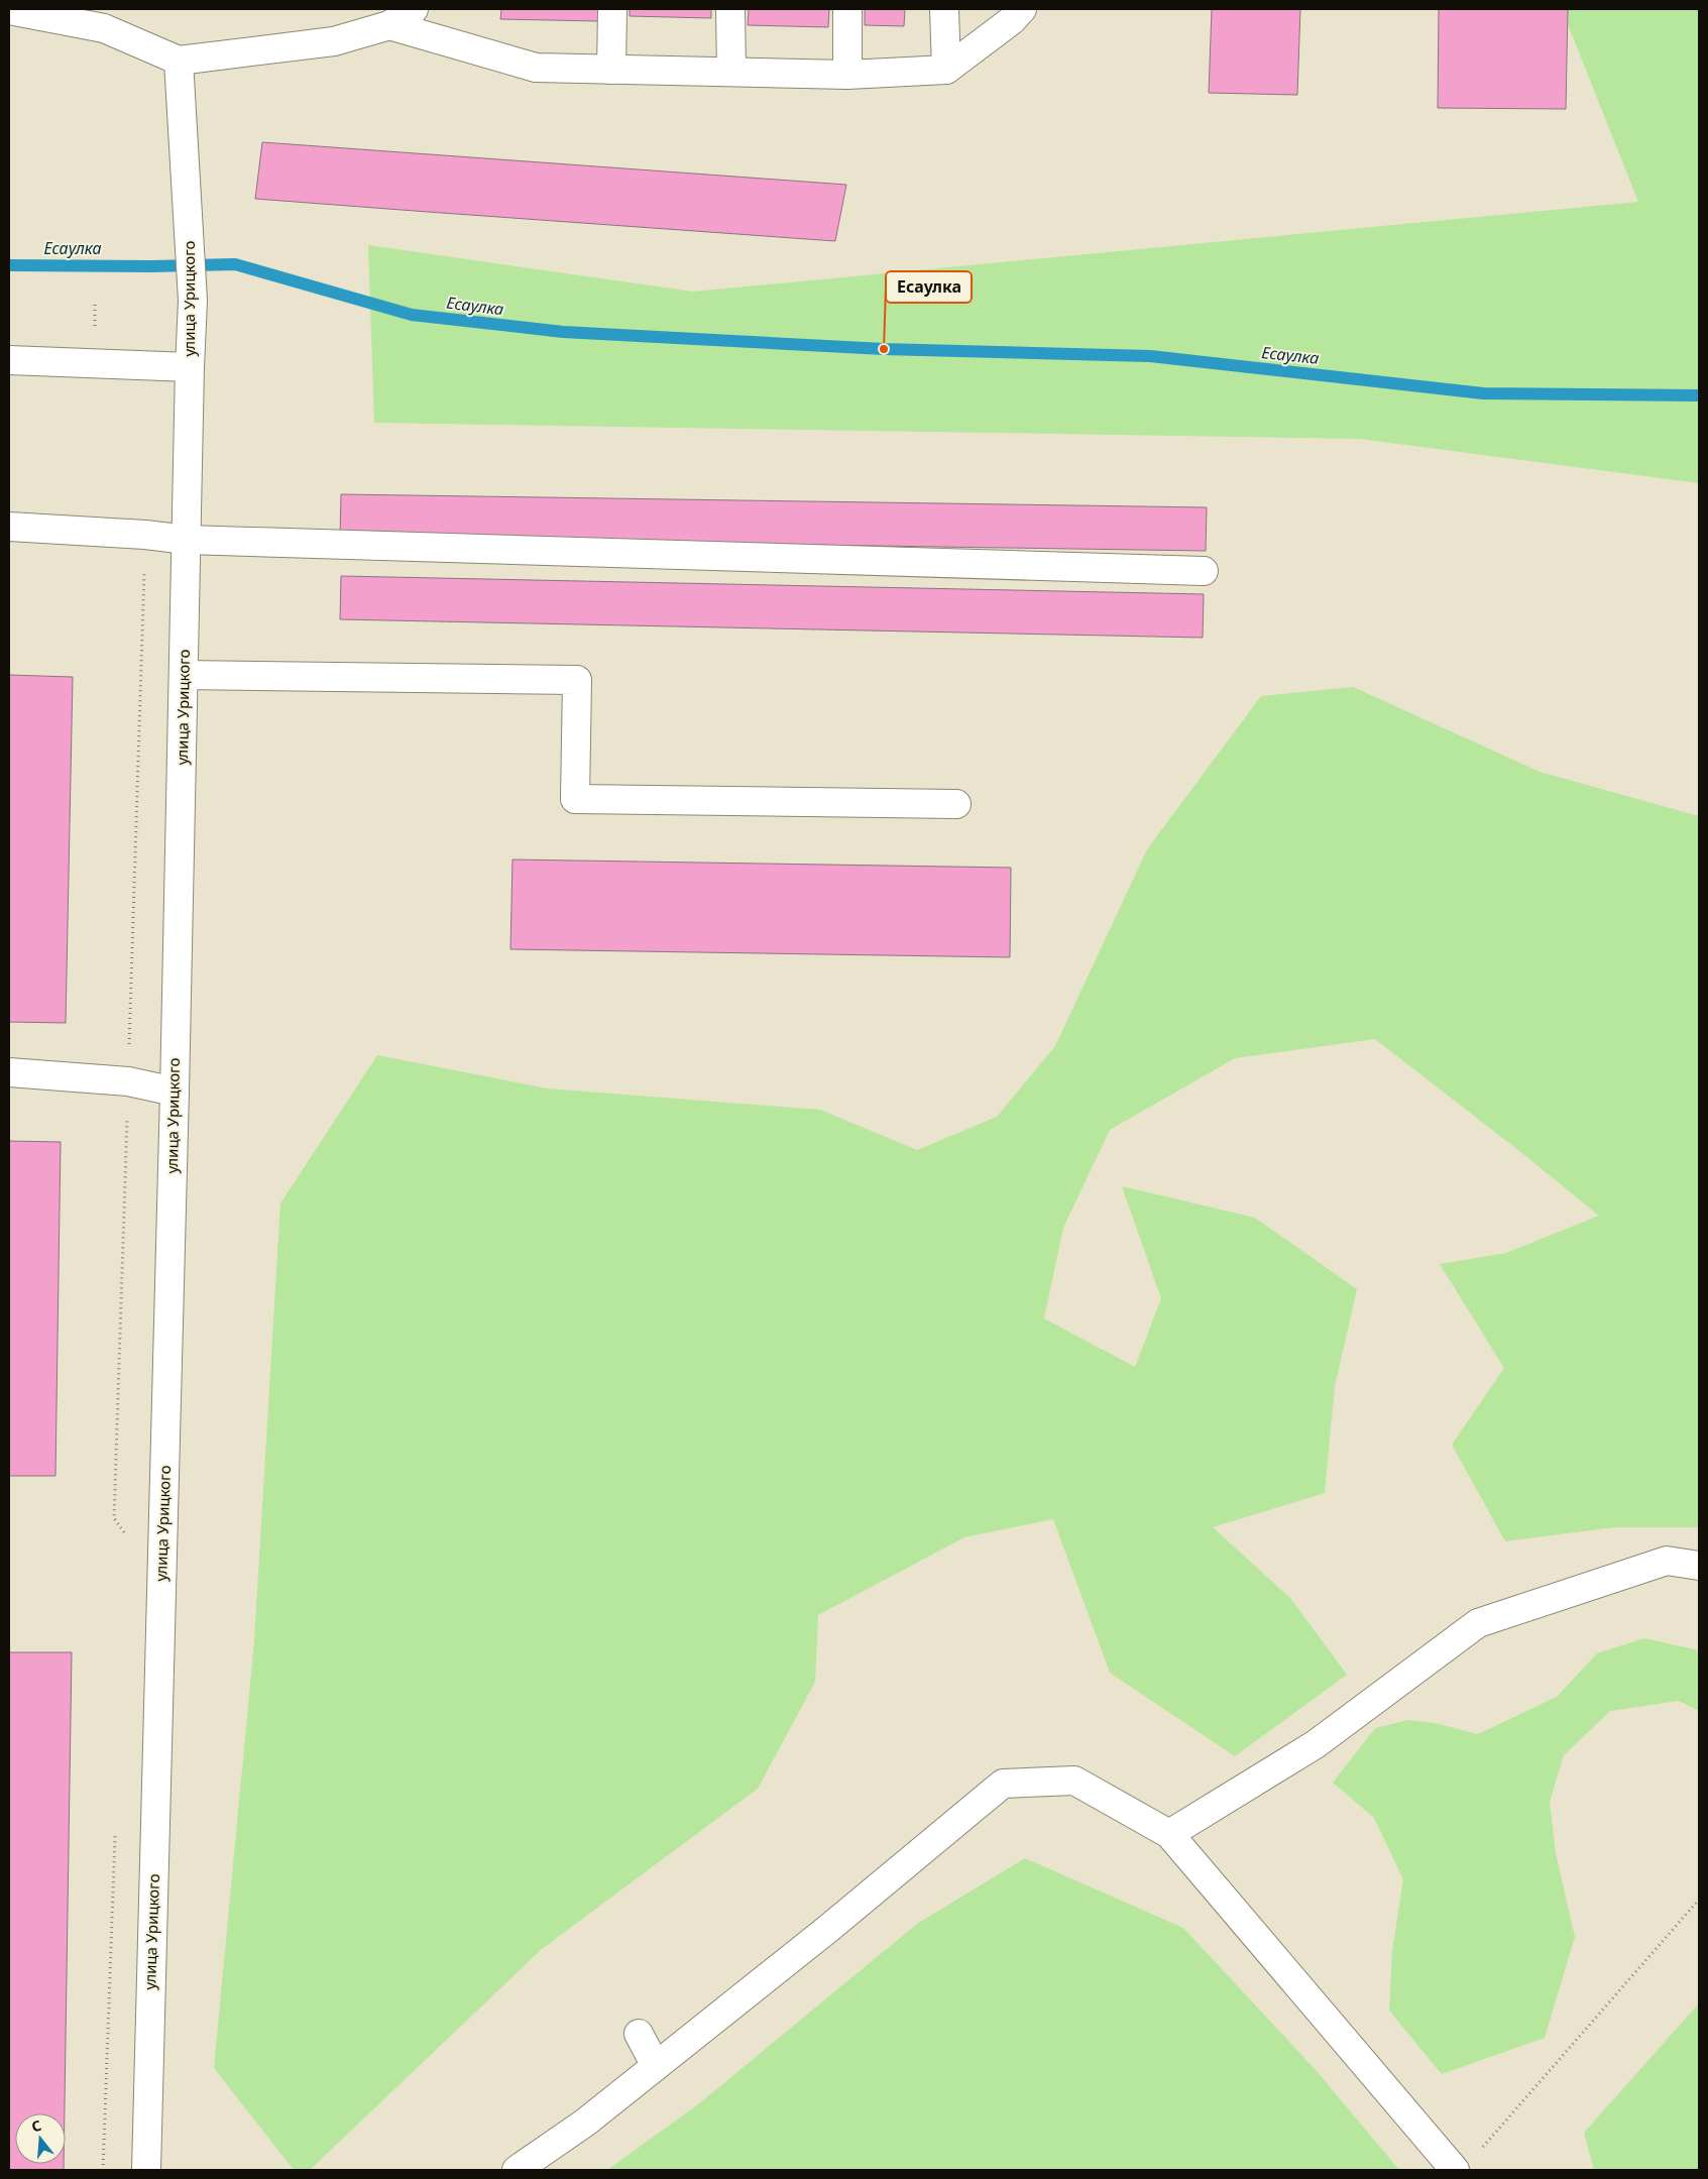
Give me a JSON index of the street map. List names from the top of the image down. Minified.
{"streets":{"street":["улица Урицкого"]},"water":["Есаулка"],"places":["Есаулка"],"north":"top"}
